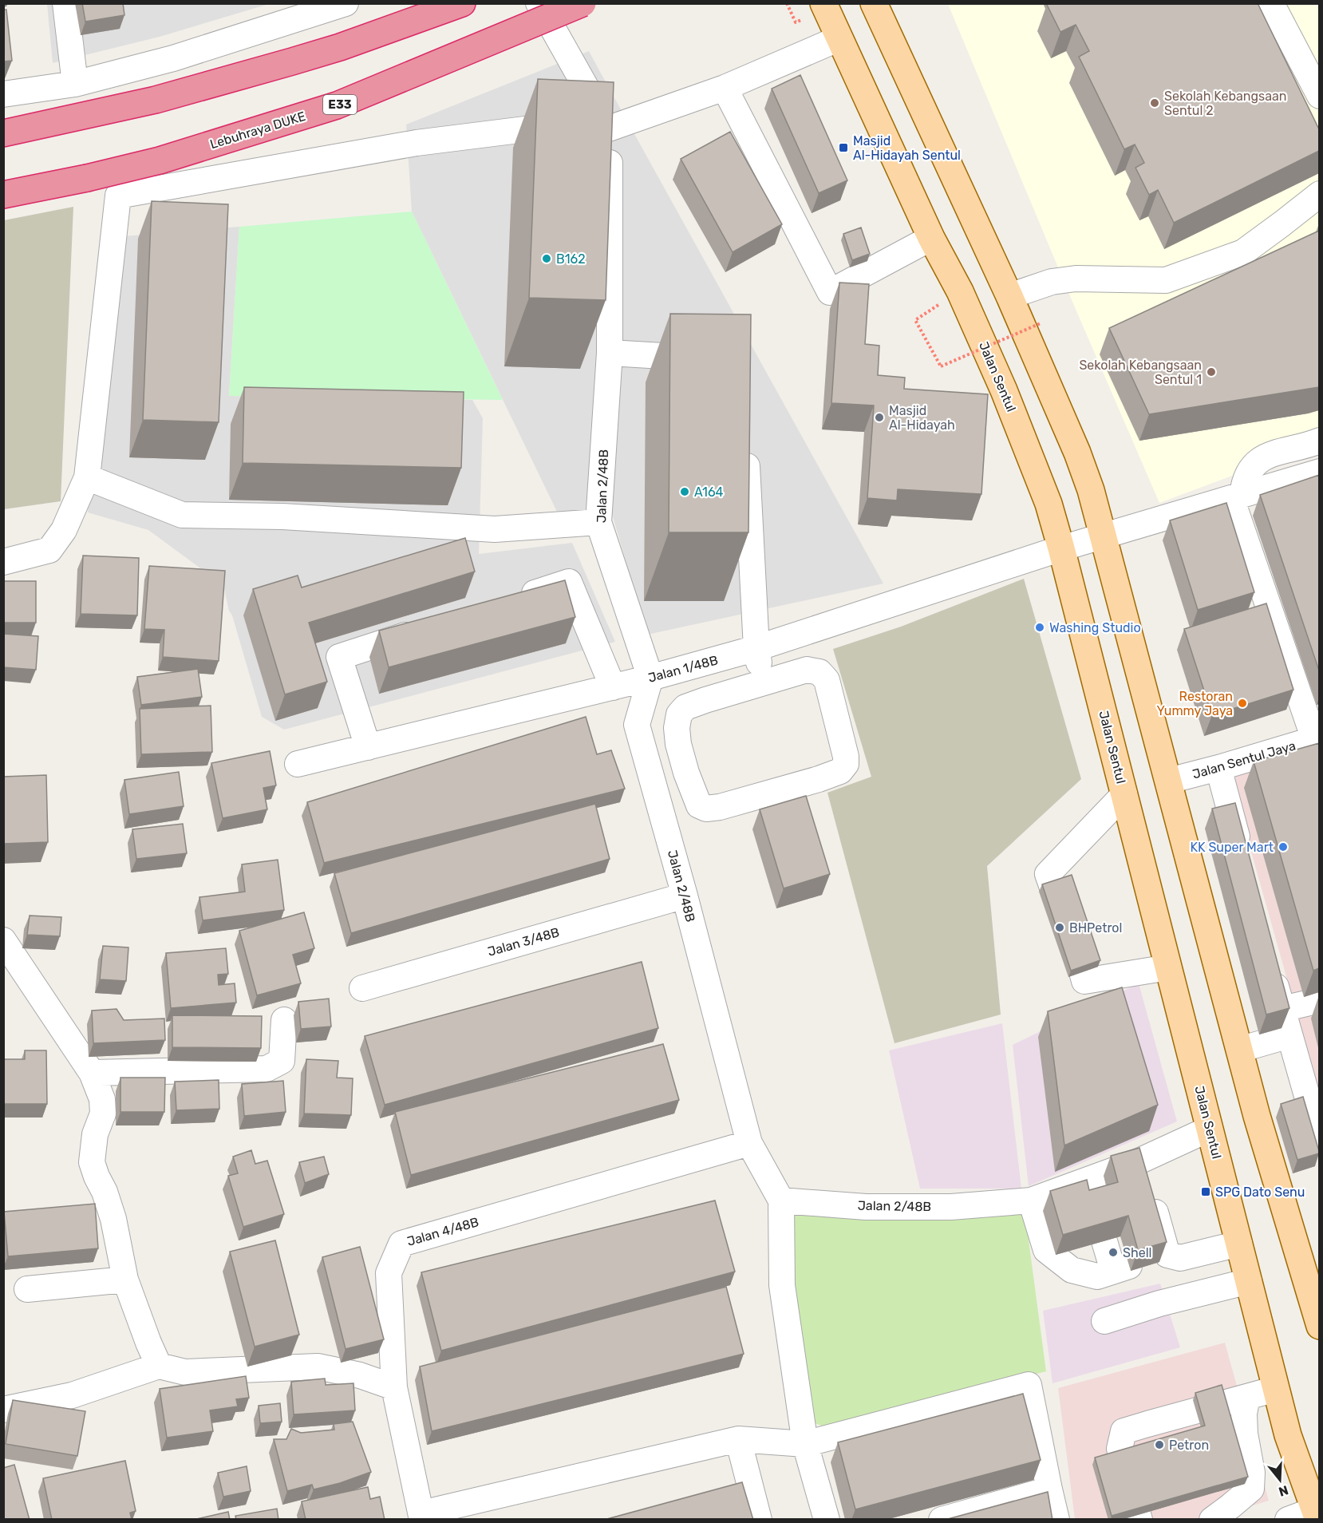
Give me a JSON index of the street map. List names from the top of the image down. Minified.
{"streets":{"highway":["E33","Lebuhraya DUKE"],"main road":["Jalan Sentul"],"street":["Jalan 2/48B","Jalan 1/48B","Jalan Sentul Jaya","Jalan 3/48B","Jalan 4/48B"]},"crossings":[["Jalan Sentul","Jalan 2/48B"],["Jalan Sentul","Jalan 1/48B"],["Jalan 2/48B","Jalan 1/48B"],["Jalan 2/48B","Jalan 3/48B"],["Jalan 2/48B","Jalan 4/48B"]],"places":{"other":["Sekolah Kebangsaan Sentul 2","B162","Sekolah Kebangsaan Sentul 1","Masjid Al-Hidayah","A164","Washing Studio","Restoran Yummy Jaya","KK Super Mart","BHPetrol","Shell","Petron"],"transit":["Masjid Al-Hidayah Sentul","SPG Dato Senu"]},"north":"bottom"}
